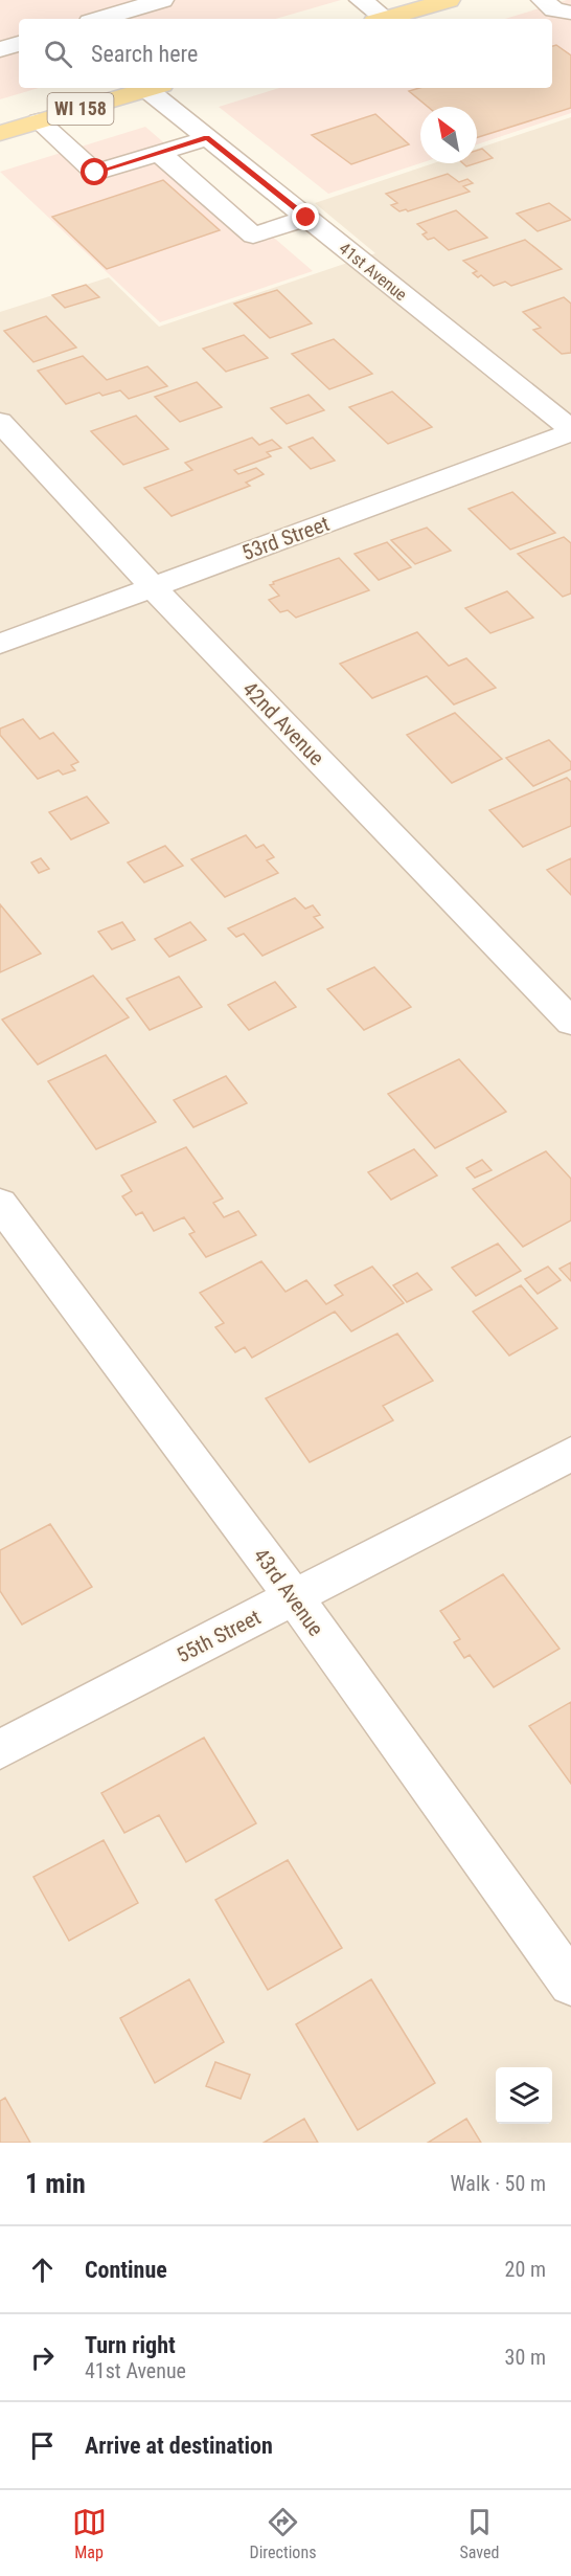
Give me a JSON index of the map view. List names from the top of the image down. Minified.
{"streets":{"main road":["WI 158"],"street":["41st Avenue","53rd Street","42nd Avenue","43rd Avenue","55th Street"]},"crossings":[["41st Avenue","53rd Street"],["53rd Street","42nd Avenue"],["43rd Avenue","55th Street"]],"north":"top left","page":{"search":"Search here","heading":["1 min","Walk · 50 m"],"list":[["Continue","20 m"],["Turn right","41st Avenue","30 m"],"Arrive at destination"],"nav":["Map","Directions","Saved"]}}
